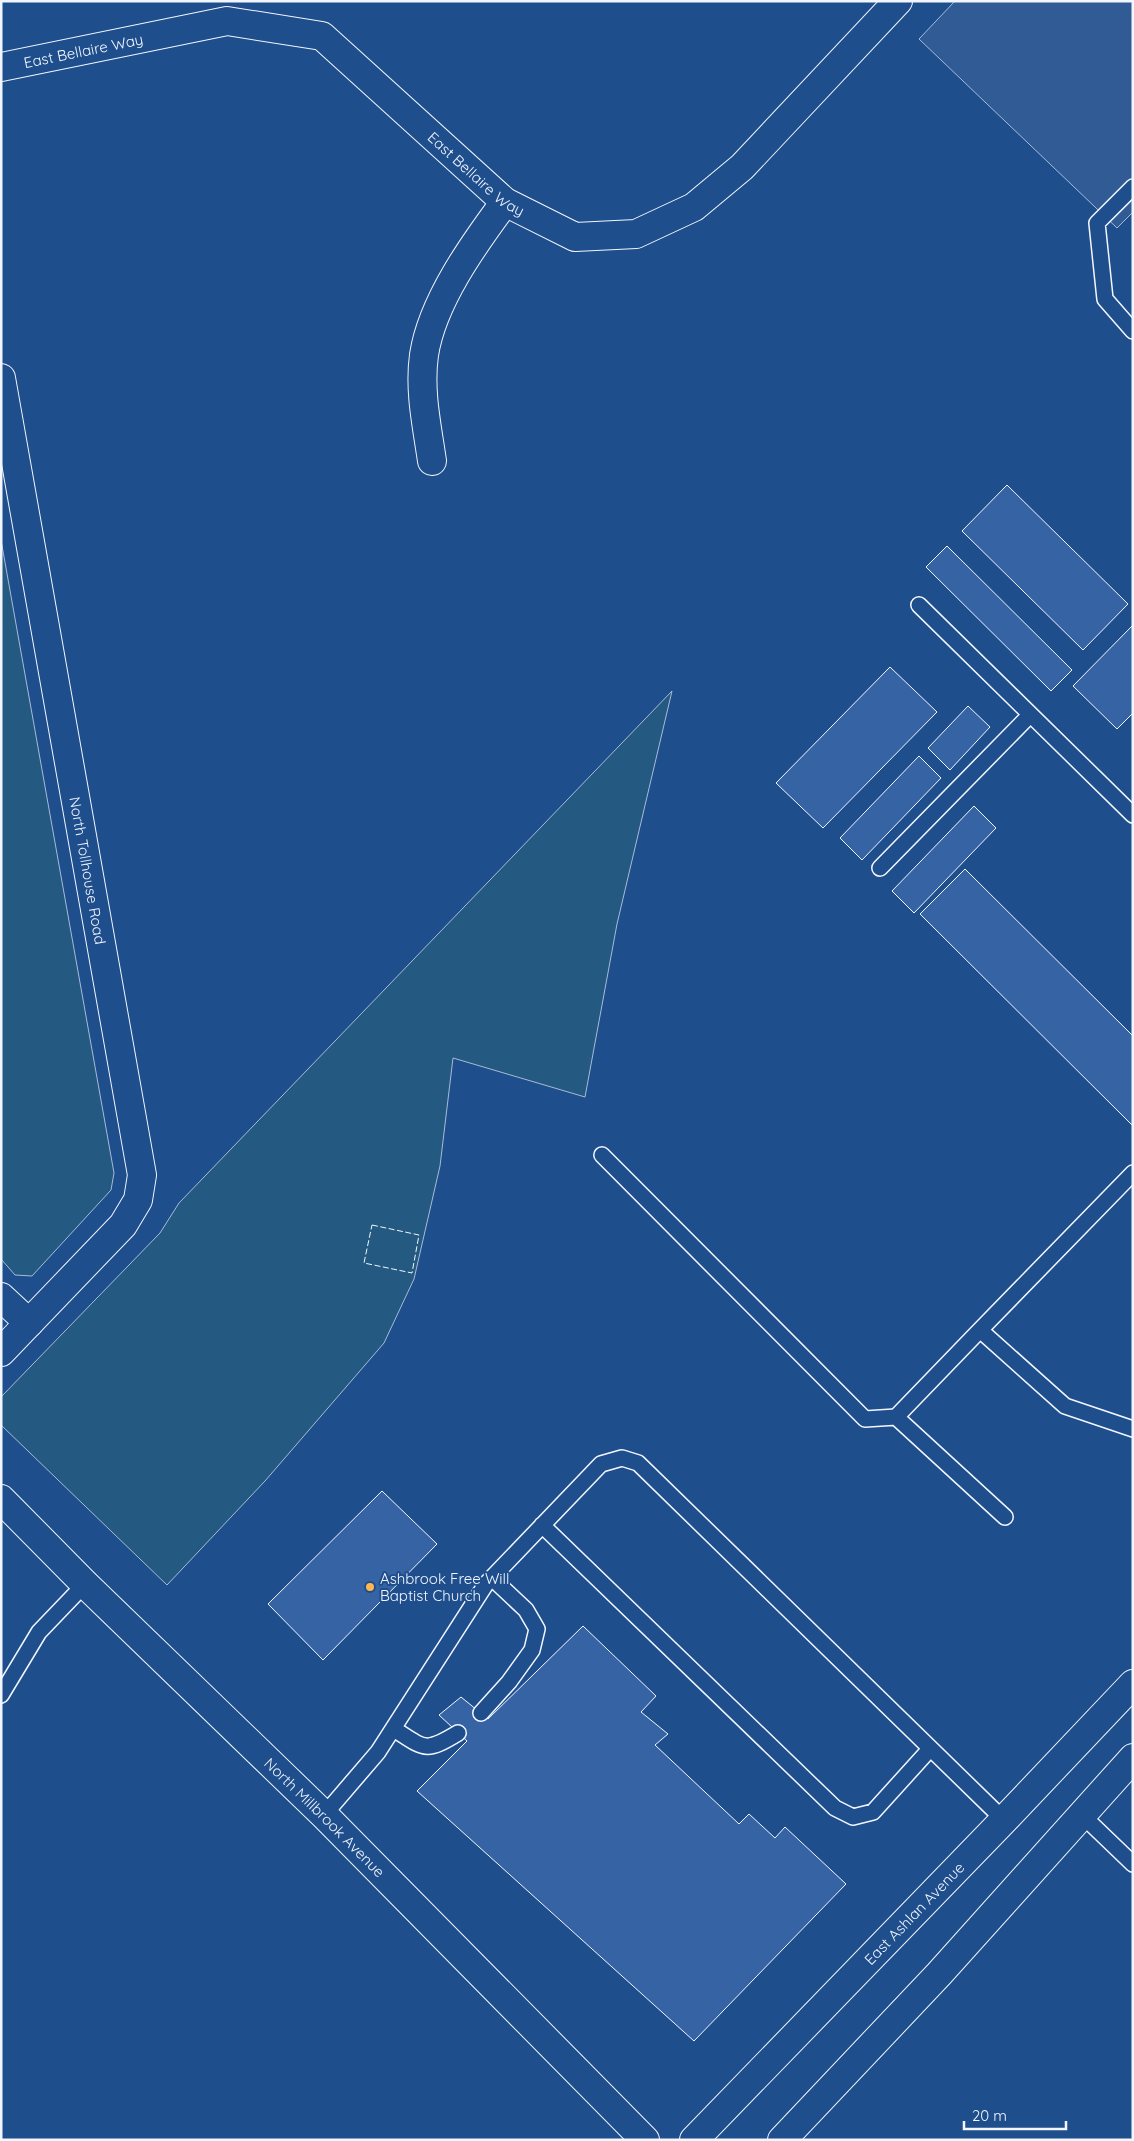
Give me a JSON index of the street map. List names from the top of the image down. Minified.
{"streets":{"street":["East Bellaire Way","North Tollhouse Road","North Millbrook Avenue","East Ashlan Avenue"]},"places":["Ashbrook Free Will Baptist Church"],"scale_bar":"20 m"}
